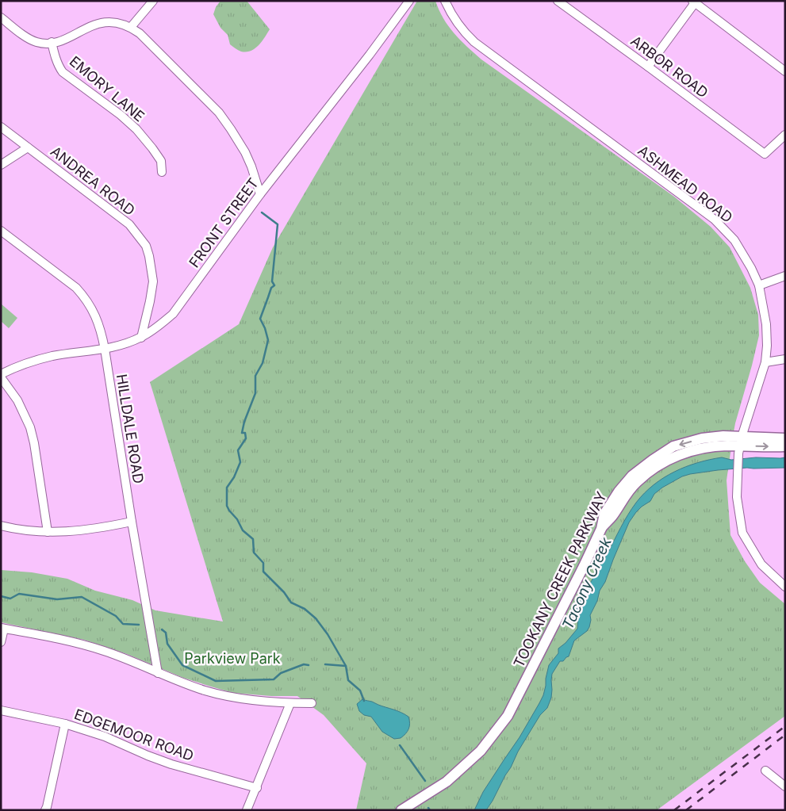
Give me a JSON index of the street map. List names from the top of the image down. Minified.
{"streets":{"main road":["TOOKANY CREEK PARKWAY"],"street":["ARBOR ROAD","EMORY LANE","ANDREA ROAD","ASHMEAD ROAD","FRONT STREET","HILLDALE ROAD","EDGEMOOR ROAD"]},"crossings":[["ANDREA ROAD","FRONT STREET"],["ASHMEAD ROAD","TOOKANY CREEK PARKWAY"],["FRONT STREET","HILLDALE ROAD"]],"water":["Tacony Creek"],"parks":["Parkview Park"]}
